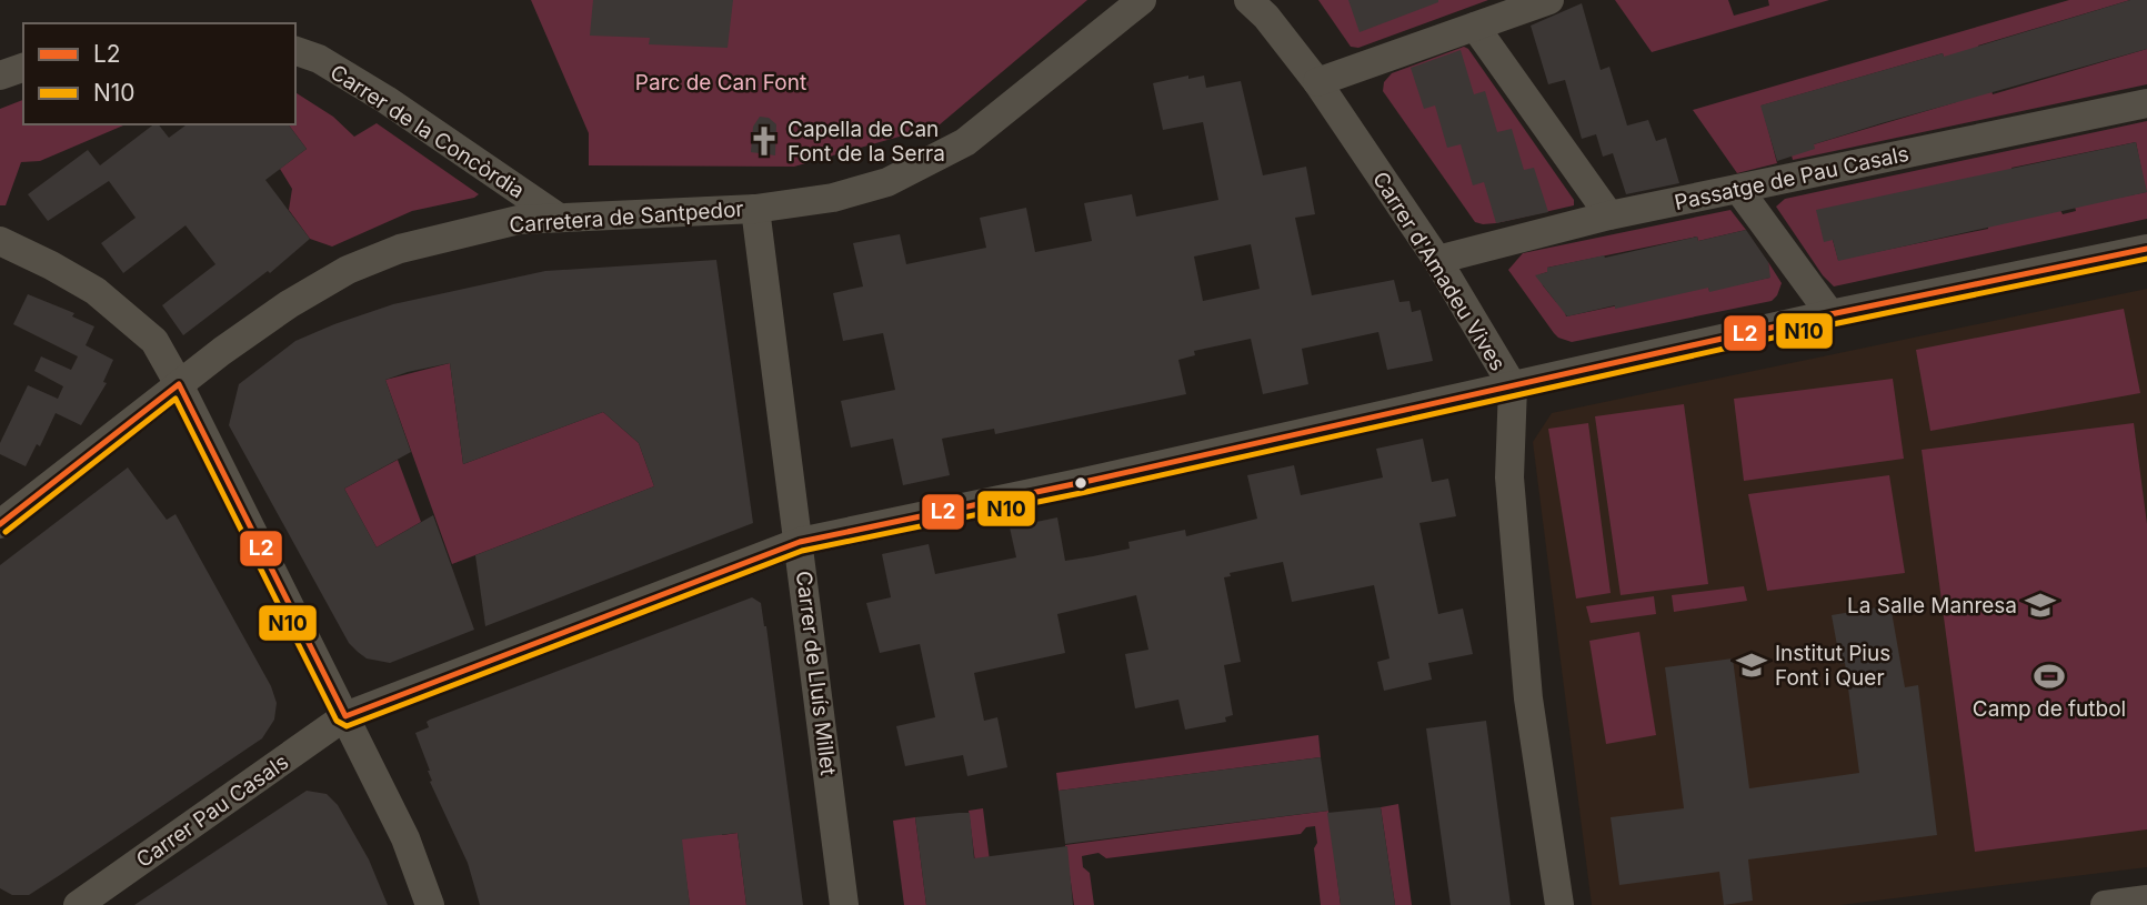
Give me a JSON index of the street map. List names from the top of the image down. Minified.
{"streets":{"street":["Carrer de la Concòrdia","Passatge de Pau Casals","Carretera de Santpedor","Carrer d'Amadeu Vives","Carrer de Lluís Millet","Carrer Pau Casals"]},"crossings":[["Carrer de la Concòrdia","Carretera de Santpedor"],["Passatge de Pau Casals","Carrer d'Amadeu Vives"],["Carretera de Santpedor","Carrer de Lluís Millet"],["Carrer d'Amadeu Vives","Carrer Pau Casals"],["Carrer de Lluís Millet","Carrer Pau Casals"]],"parks":["Parc de Can Font"],"places":{"church":["Capella de Can Font de la Serra"],"school or university":["La Salle Manresa","Institut Pius Font i Quer"],"sports":["Camp de futbol"]},"lines":["transit line L2","transit line N10"],"legend":["L2","N10"]}
